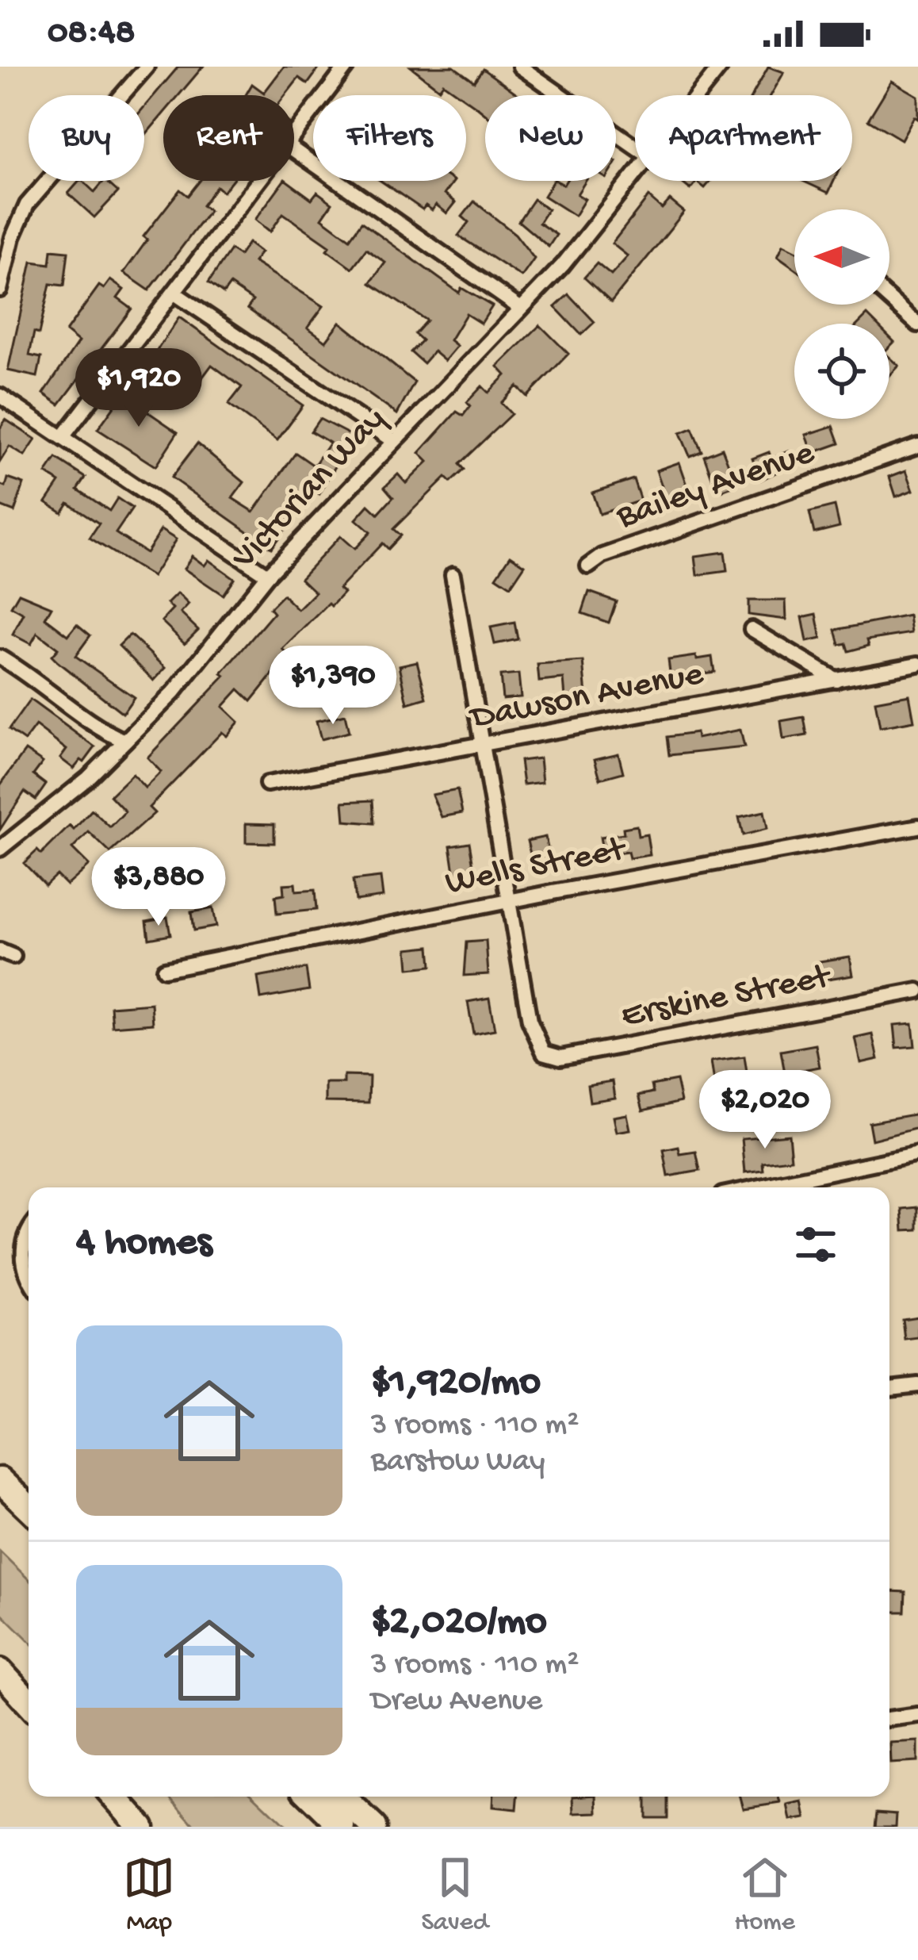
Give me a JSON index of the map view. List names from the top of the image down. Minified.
{"streets":{"street":["Bailey Avenue","Victorian Way","Dawson Avenue","Wells Street","Erskine Street"]},"crossings":[["Wells Street","Erskine Street"]],"north":"left","page":{"status":"08:48","chip":["Buy","Rent","Filters","New","Apartment"],"price":["$1,920","$1,390","$3,880","$2,020"],"heading":"4 homes","list":[{"name":"$1,920/mo","note":"3 rooms · 110 m² · Barstow Way"},{"name":"$2,020/mo","note":"3 rooms · 110 m² · Drew Avenue"}],"tabs":["Map","Saved","Home"]}}
